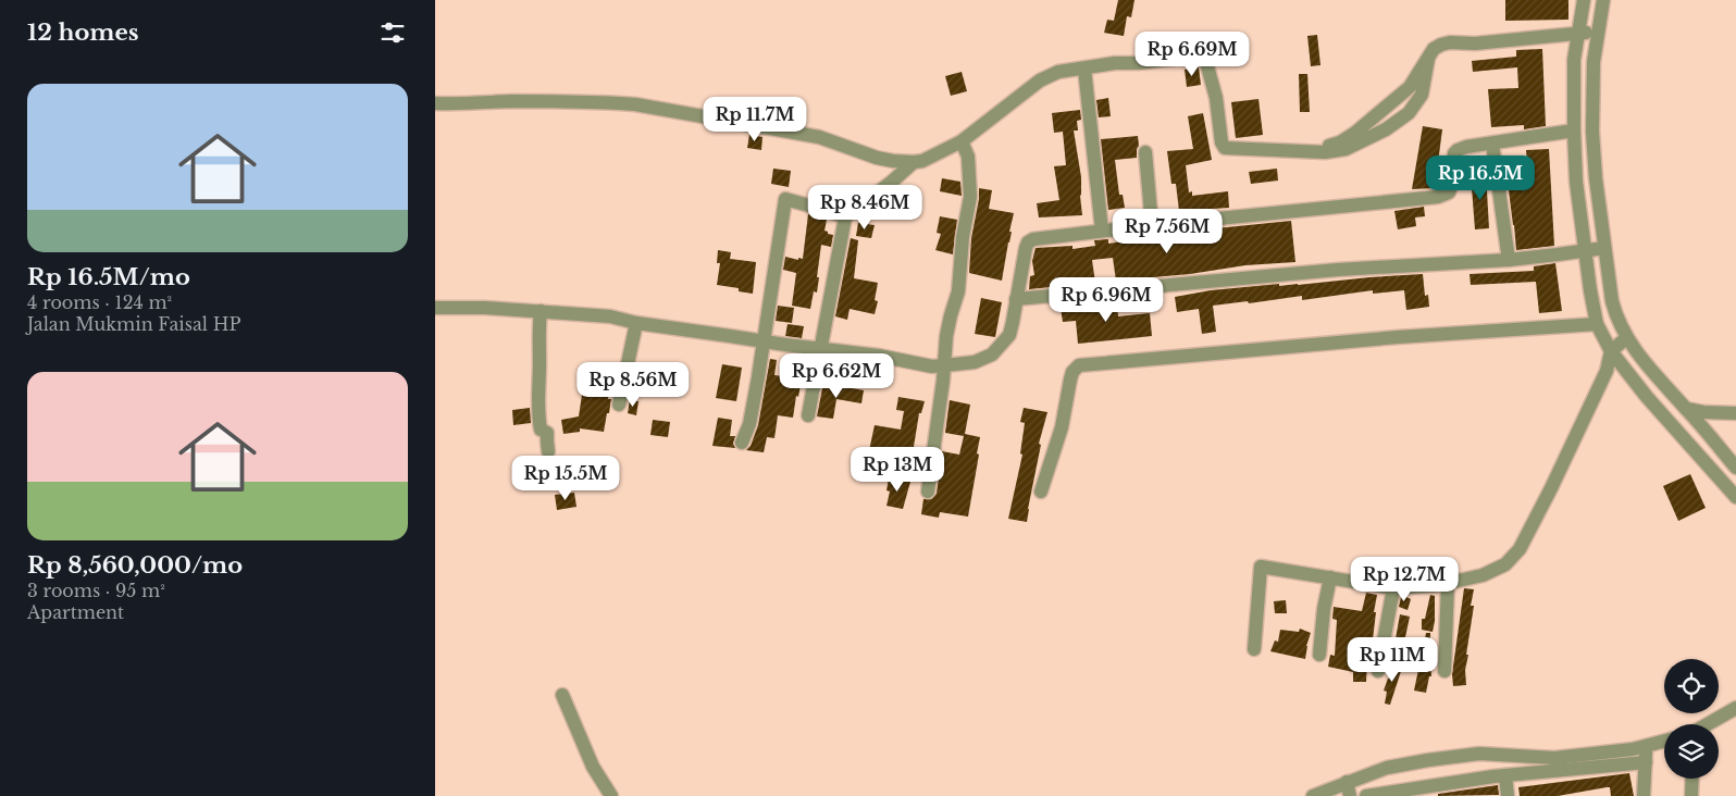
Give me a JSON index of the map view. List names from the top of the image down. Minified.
{"page":{"heading":"12 homes","price":["Rp 6.69M","Rp 11.7M","Rp 16.5M","Rp 8.46M","Rp 7.56M","Rp 6.96M","Rp 6.62M","Rp 8.56M","Rp 13M","Rp 15.5M","Rp 12.7M","Rp 11M"],"list":[{"name":"Rp 16.5M/mo","note":"4 rooms · 124 m² · Jalan Mukmin Faisal HP"},{"name":"Rp 8,560,000/mo","note":"3 rooms · 95 m² · Apartment"}]}}
